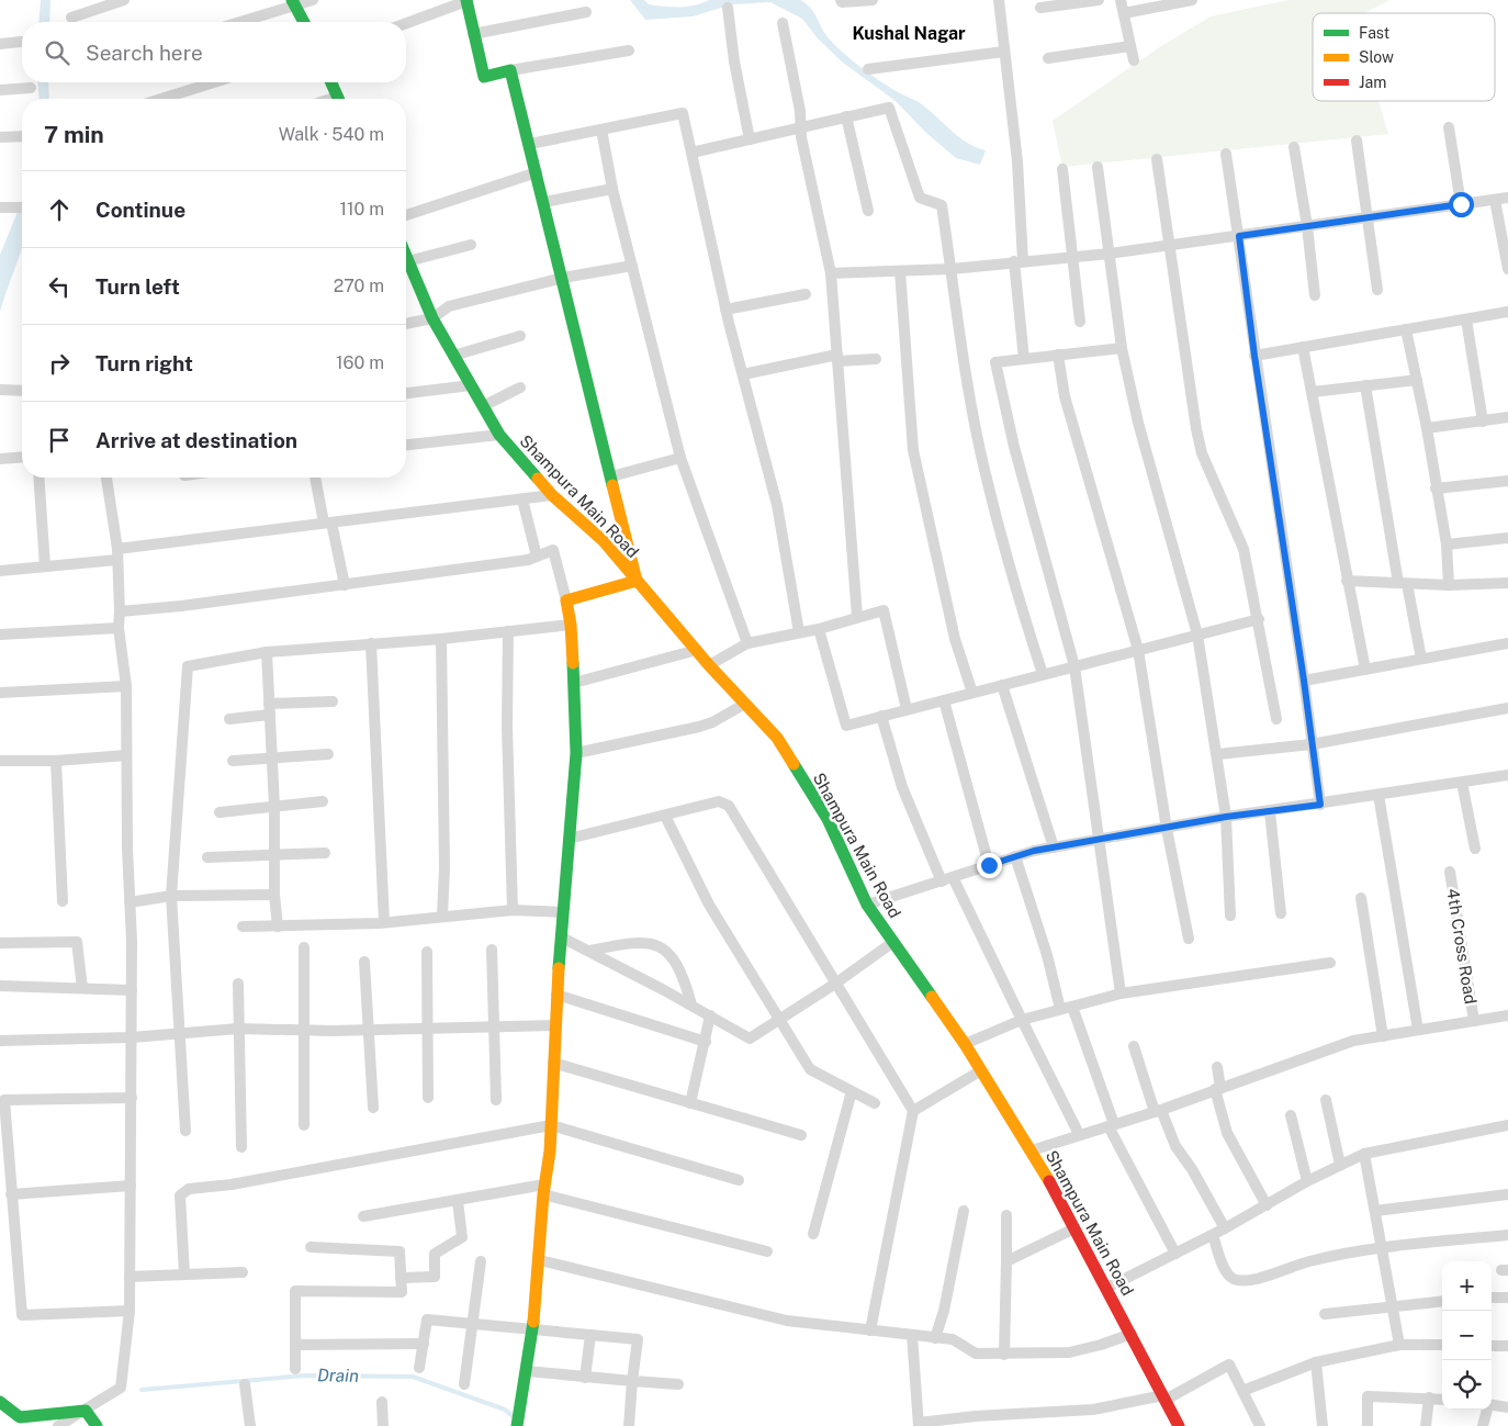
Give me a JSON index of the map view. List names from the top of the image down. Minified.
{"streets":{"street":["Shampura Main Road","4th Cross Road"]},"districts":["Kushal Nagar"],"water":["Drain"],"legend":["Fast","Slow","Jam"],"page":{"search":"Search here","heading":["7 min","Walk · 540 m"],"list":[["Continue","110 m"],["Turn left","270 m"],["Turn right","160 m"],"Arrive at destination"],"map_buttons":["+","−"]}}
